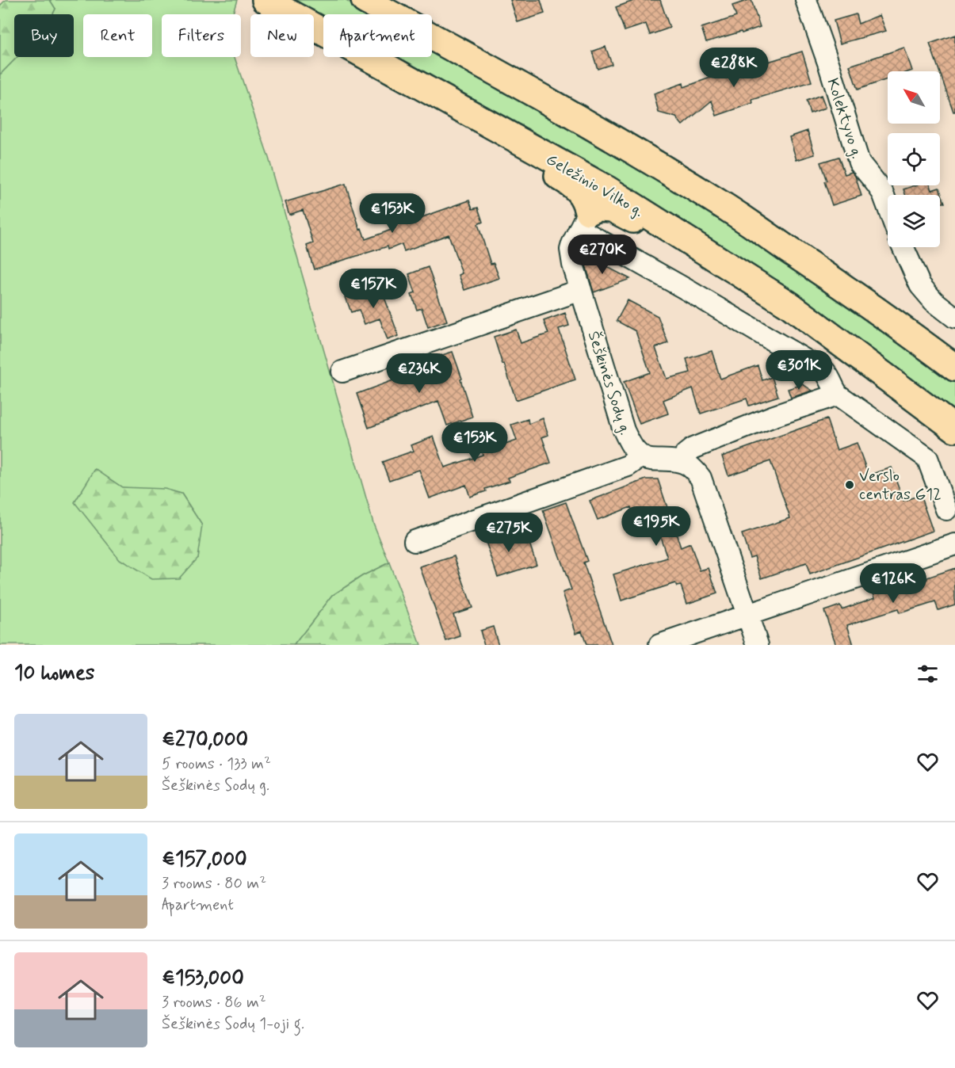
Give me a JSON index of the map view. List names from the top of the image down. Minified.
{"streets":{"highway":["Geležinio Vilko g."],"street":["Kolektyvo g.","Šeškinės Sodų g."]},"places":["Verslo centras G12"],"north":"top left","page":{"chip":["Buy","Rent","Filters","New","Apartment"],"price":["€288K","€153K","€270K","€157K","€301K","€236K","€153K","€195K","€275K","€126K"],"heading":"10 homes","list":[{"name":"€270,000","note":"5 rooms · 133 m² · Šeškinės Sodų g."},{"name":"€157,000","note":"3 rooms · 80 m² · Apartment"},{"name":"€153,000","note":"3 rooms · 86 m² · Šeškinės Sodų 1-oji g."}]}}
